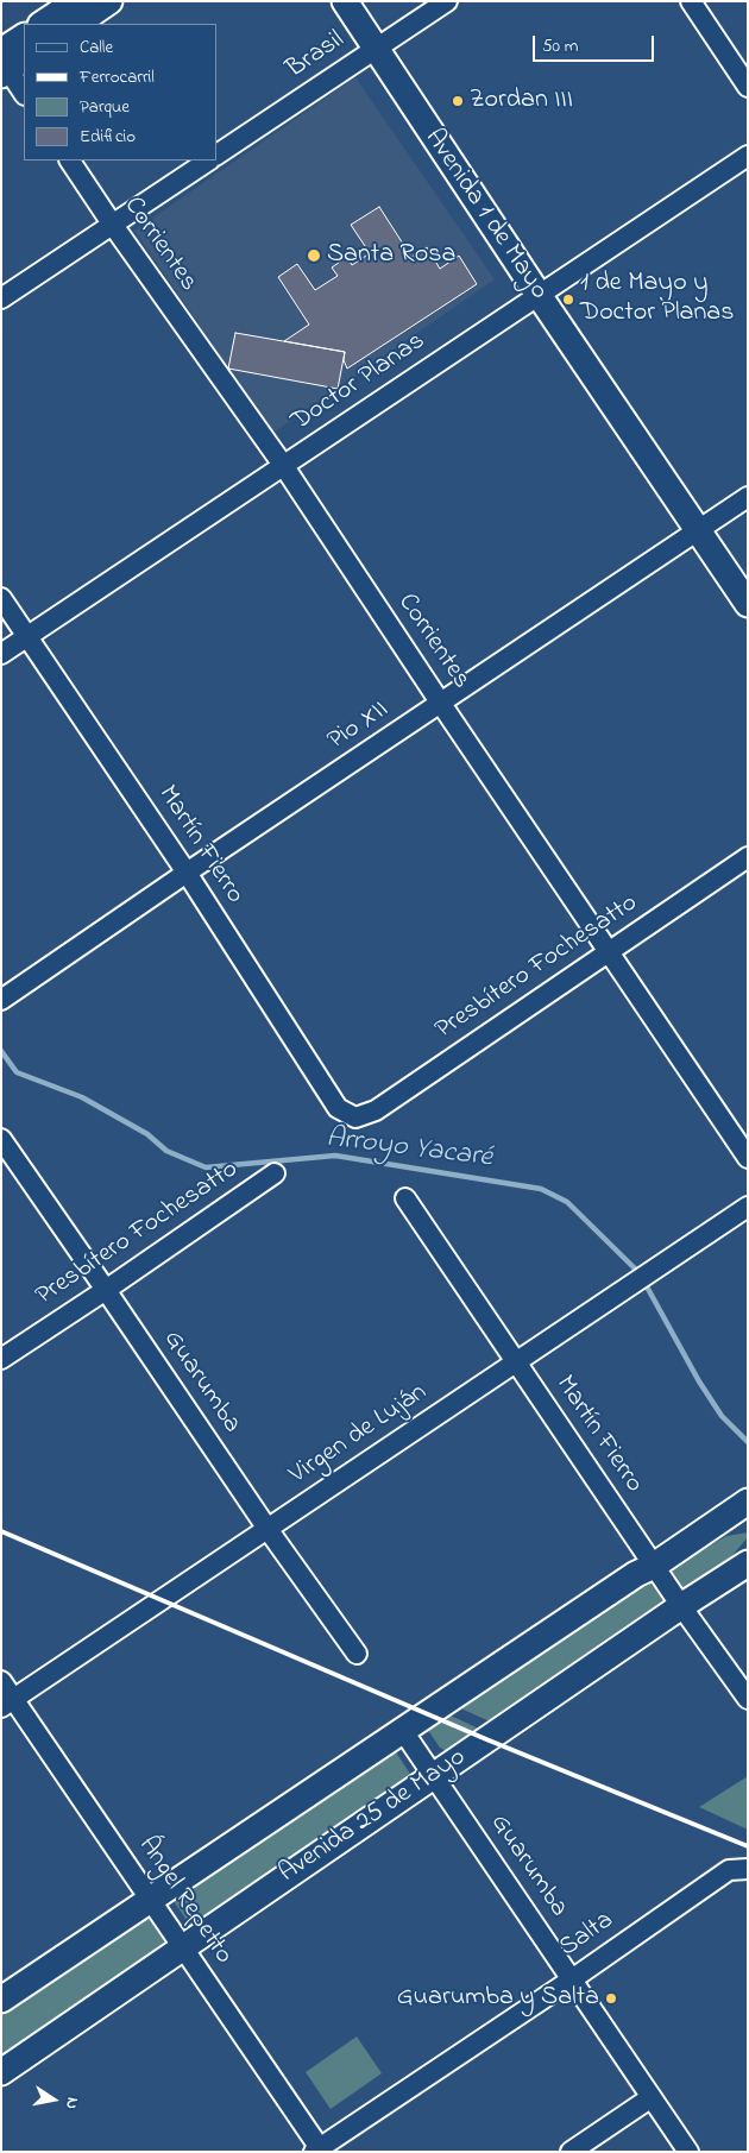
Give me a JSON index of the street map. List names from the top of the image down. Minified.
{"streets":{"main road":["Avenida 1 de Mayo","Avenida 25 de Mayo"],"street":["Brasil","Corrientes","Doctor Planas","Pio XII","Martín Fierro","Presbítero Fochesatto","Guarumba","Virgen de Luján","Ángel Repetto","Salta"]},"crossings":[["Brasil","Avenida 1 de Mayo"],["Avenida 1 de Mayo","Doctor Planas"],["Avenida 1 de Mayo","Pio XII"],["Corrientes","Doctor Planas"],["Corrientes","Pio XII"],["Corrientes","Presbítero Fochesatto"],["Doctor Planas","Martín Fierro"],["Pio XII","Martín Fierro"],["Martín Fierro","Presbítero Fochesatto"],["Martín Fierro","Virgen de Luján"],["Martín Fierro","Avenida 25 de Mayo"],["Presbítero Fochesatto","Guarumba"],["Guarumba","Virgen de Luján"],["Guarumba","Avenida 25 de Mayo"],["Guarumba","Salta"],["Virgen de Luján","Ángel Repetto"],["Avenida 25 de Mayo","Ángel Repetto"],["Ángel Repetto","Salta"]],"water":["Arroyo Yacaré"],"places":["Zordan III","Santa Rosa","1 de Mayo y Doctor Planas","Guarumba y Salta"],"legend":["Calle","Ferrocarril","Parque","Edificio"],"scale_bar":"50 m","north":"right"}
